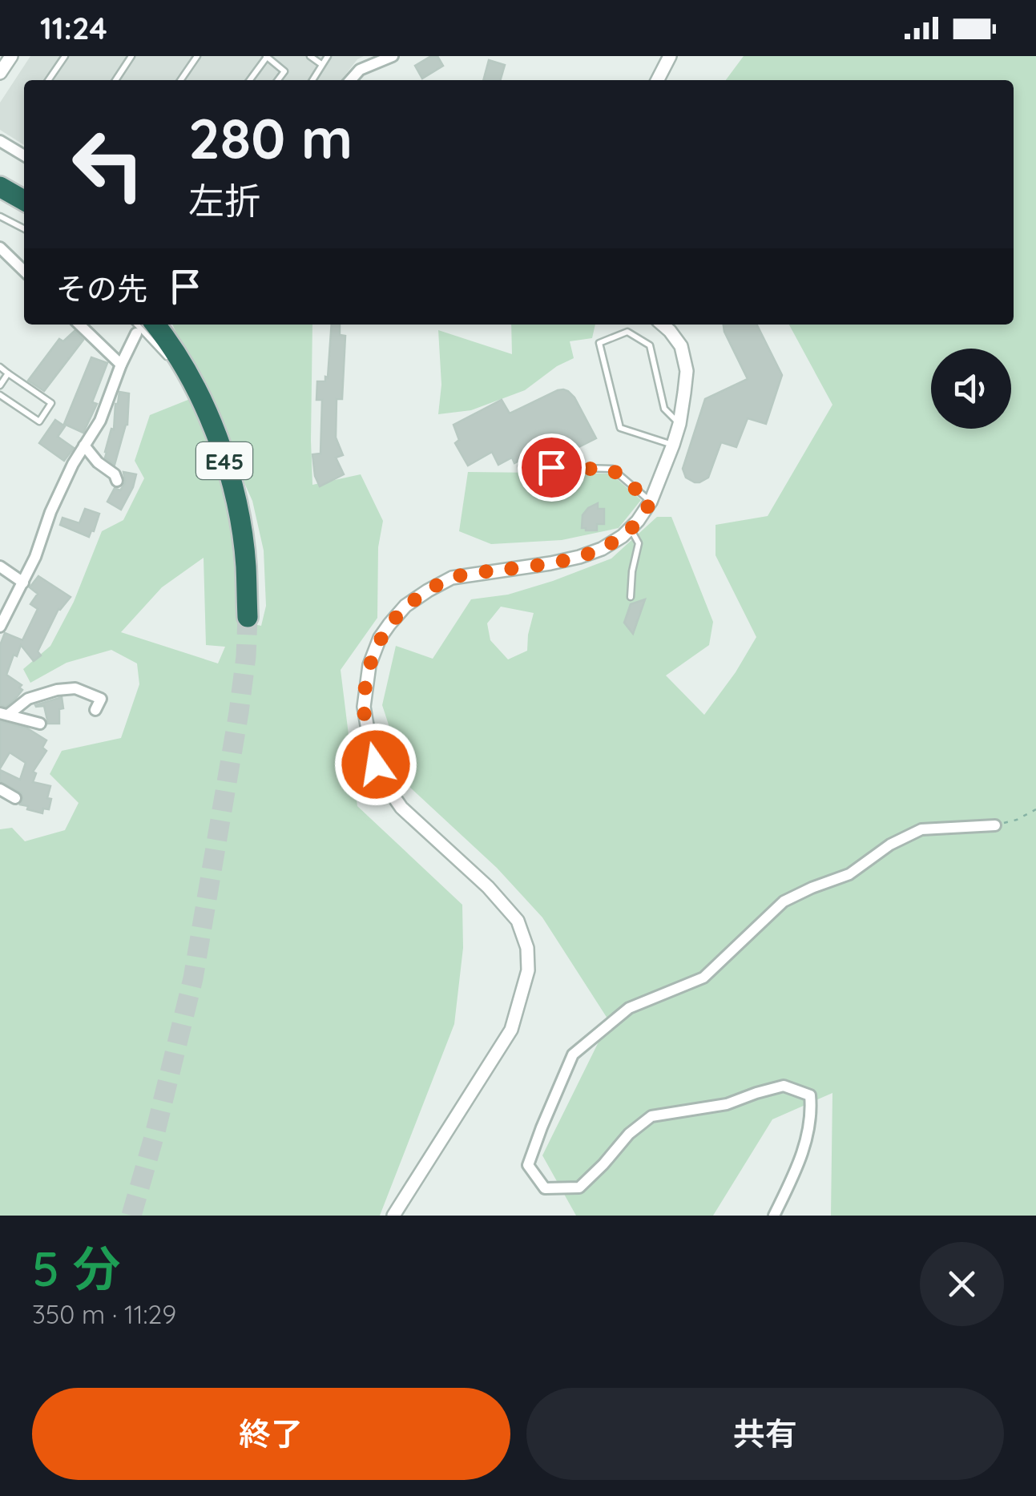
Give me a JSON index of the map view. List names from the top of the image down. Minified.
{"streets":{"highway":["E45"]},"page":{"status":"11:24","turn":["280 m","左折"],"then":"その先","heading":["5 分","350 m · 11:29"],"buttons":["終了","共有"]}}
